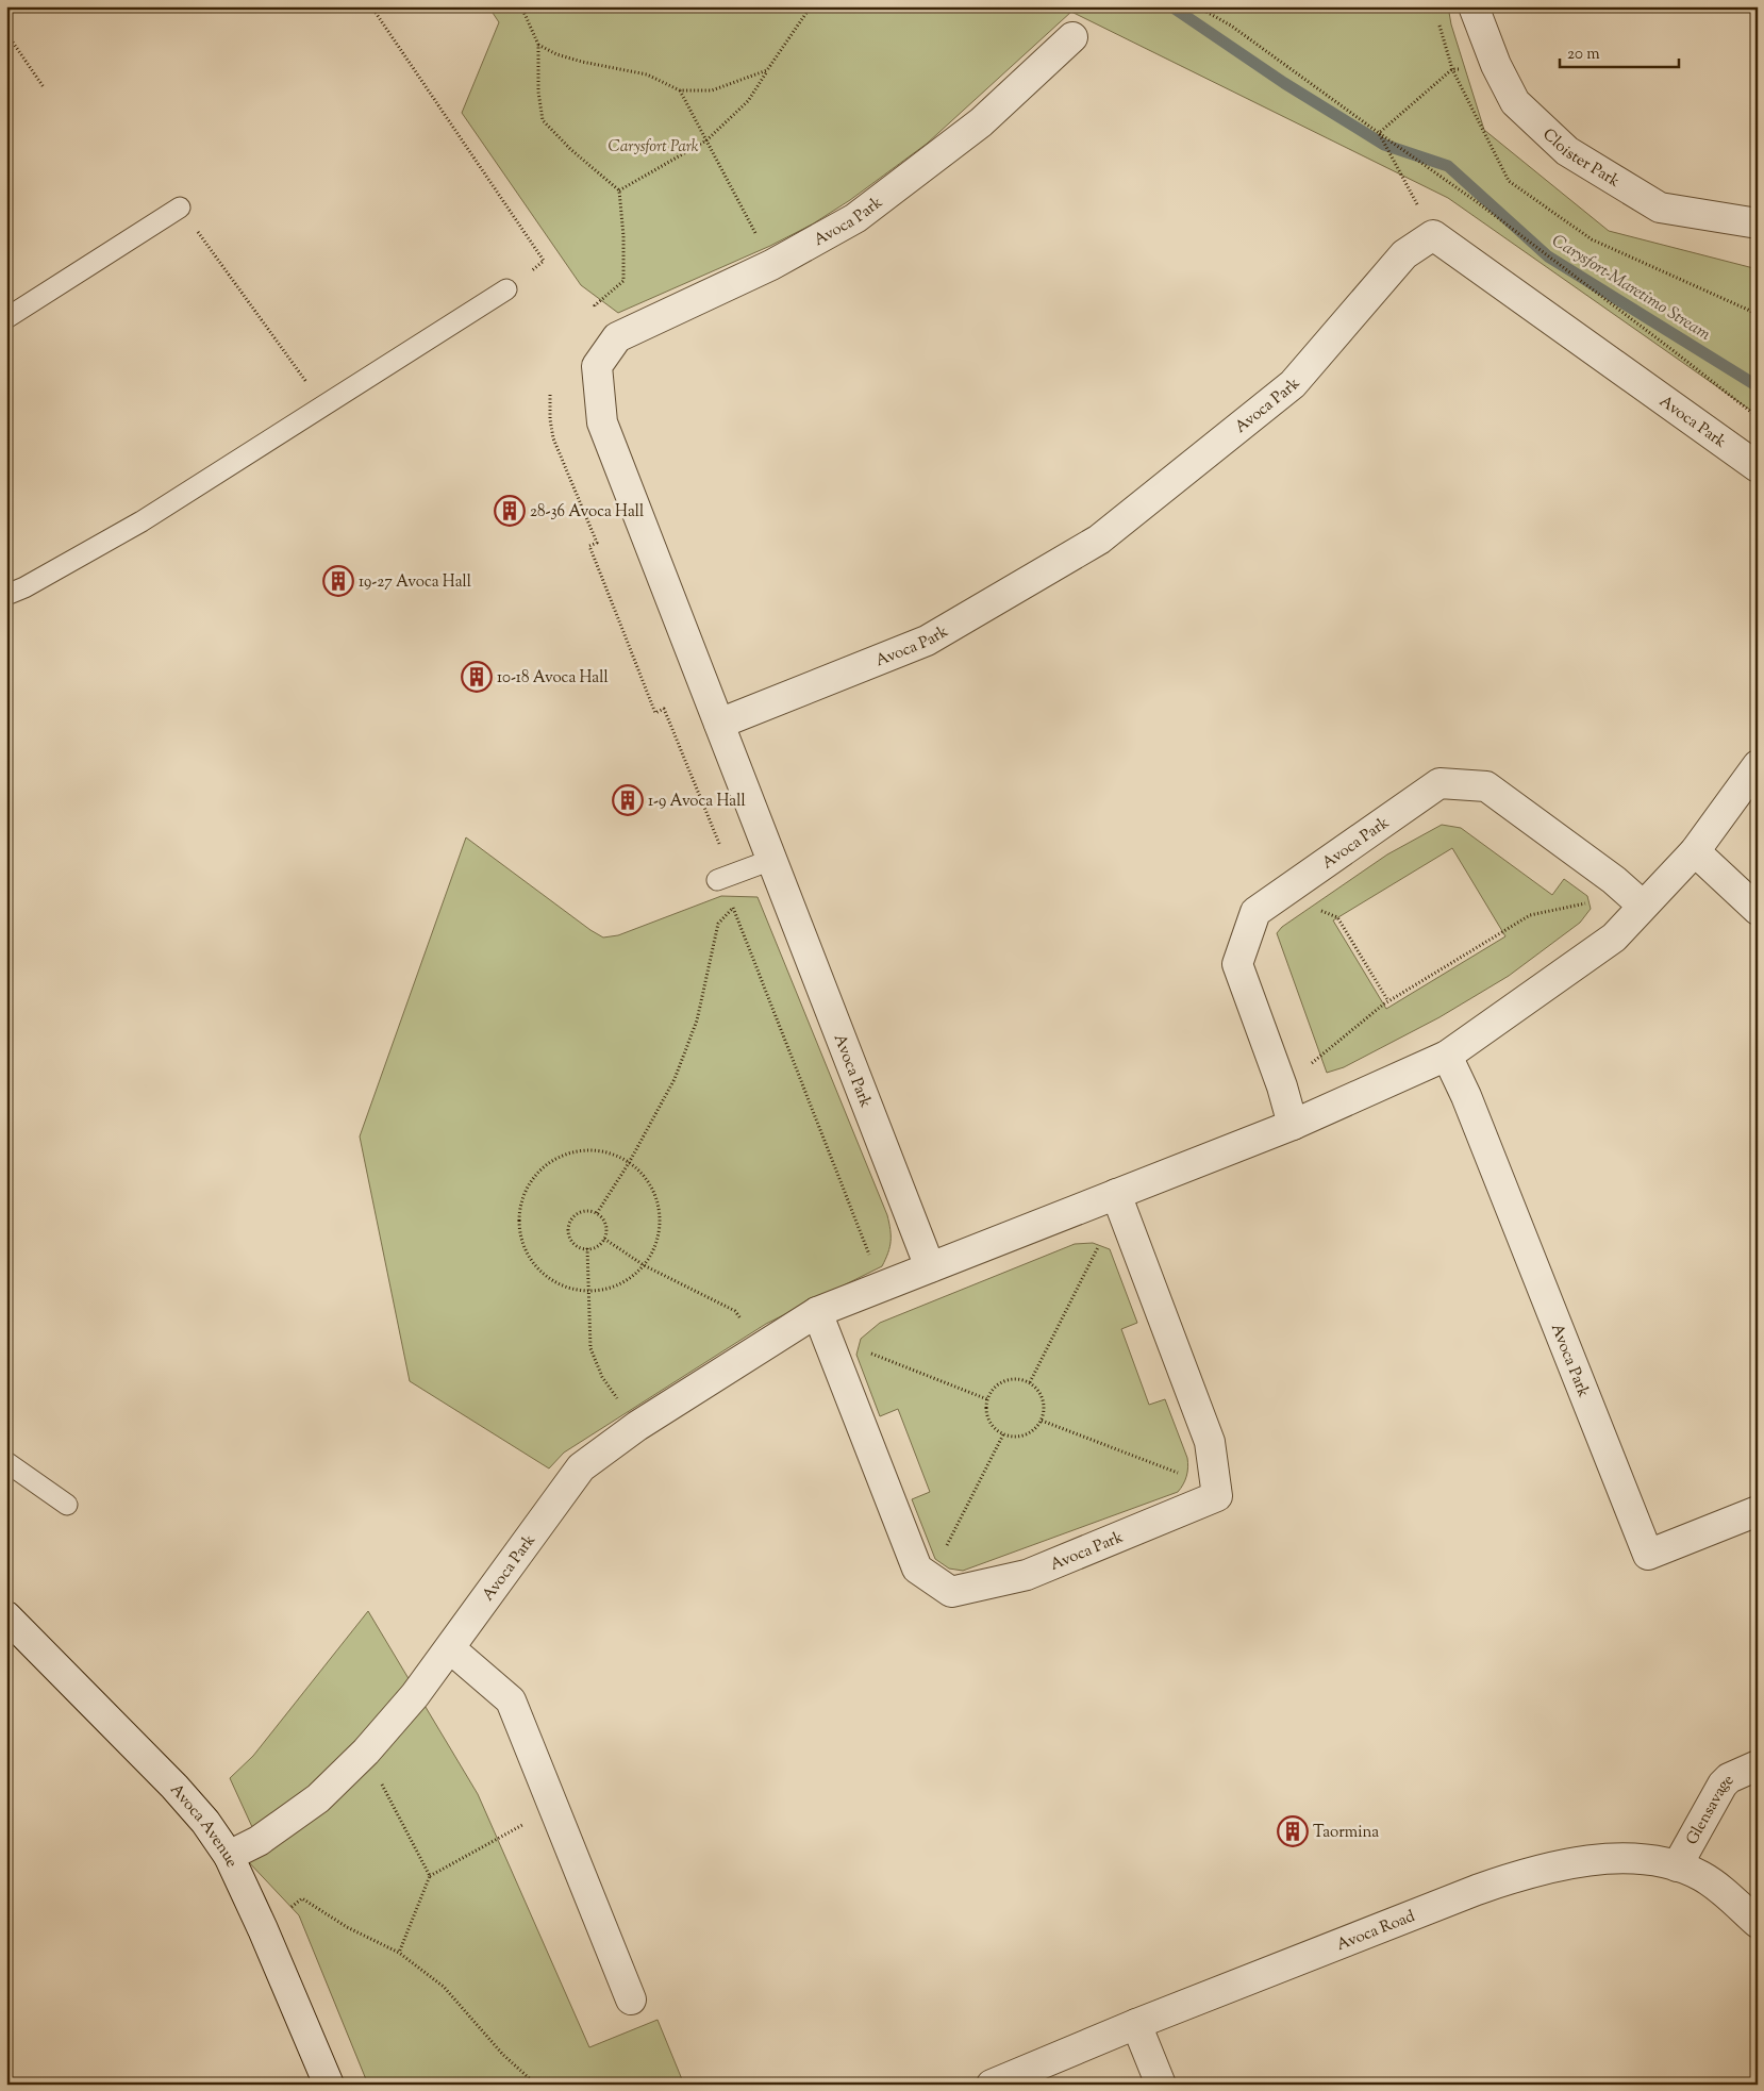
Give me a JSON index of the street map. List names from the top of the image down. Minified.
{"streets":{"street":["Cloister Park","Avoca Park","Glensavage","Avoca Avenue","Avoca Road"]},"crossings":[["Avoca Park","Avoca Avenue"],["Glensavage","Avoca Road"]],"water":["Carysfort-Maretimo Stream"],"parks":["Carysfort Park"],"places":{"building":["28-36 Avoca Hall","19-27 Avoca Hall","10-18 Avoca Hall","1-9 Avoca Hall","Taormina"]},"scale_bar":"20 m"}
